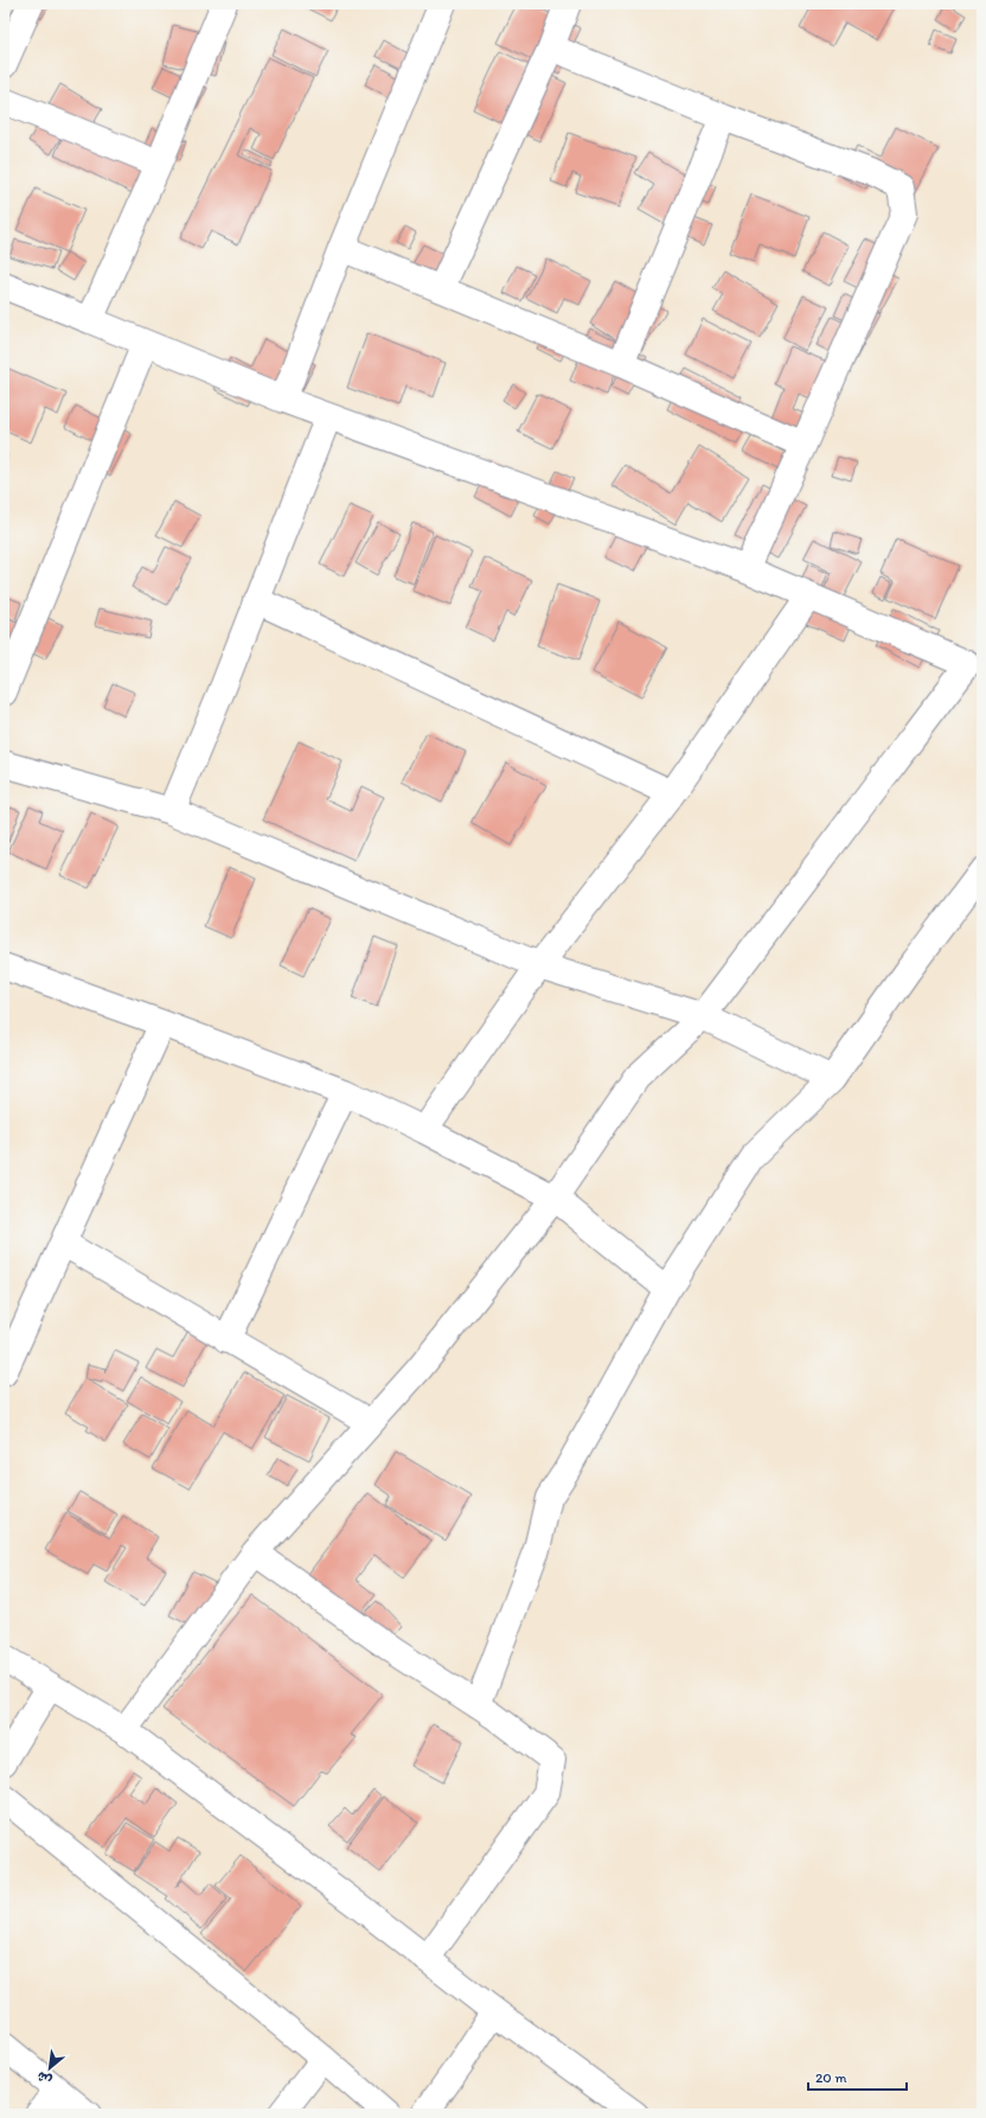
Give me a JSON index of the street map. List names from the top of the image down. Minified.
{"scale_bar":"20 m","north":"bottom left"}
